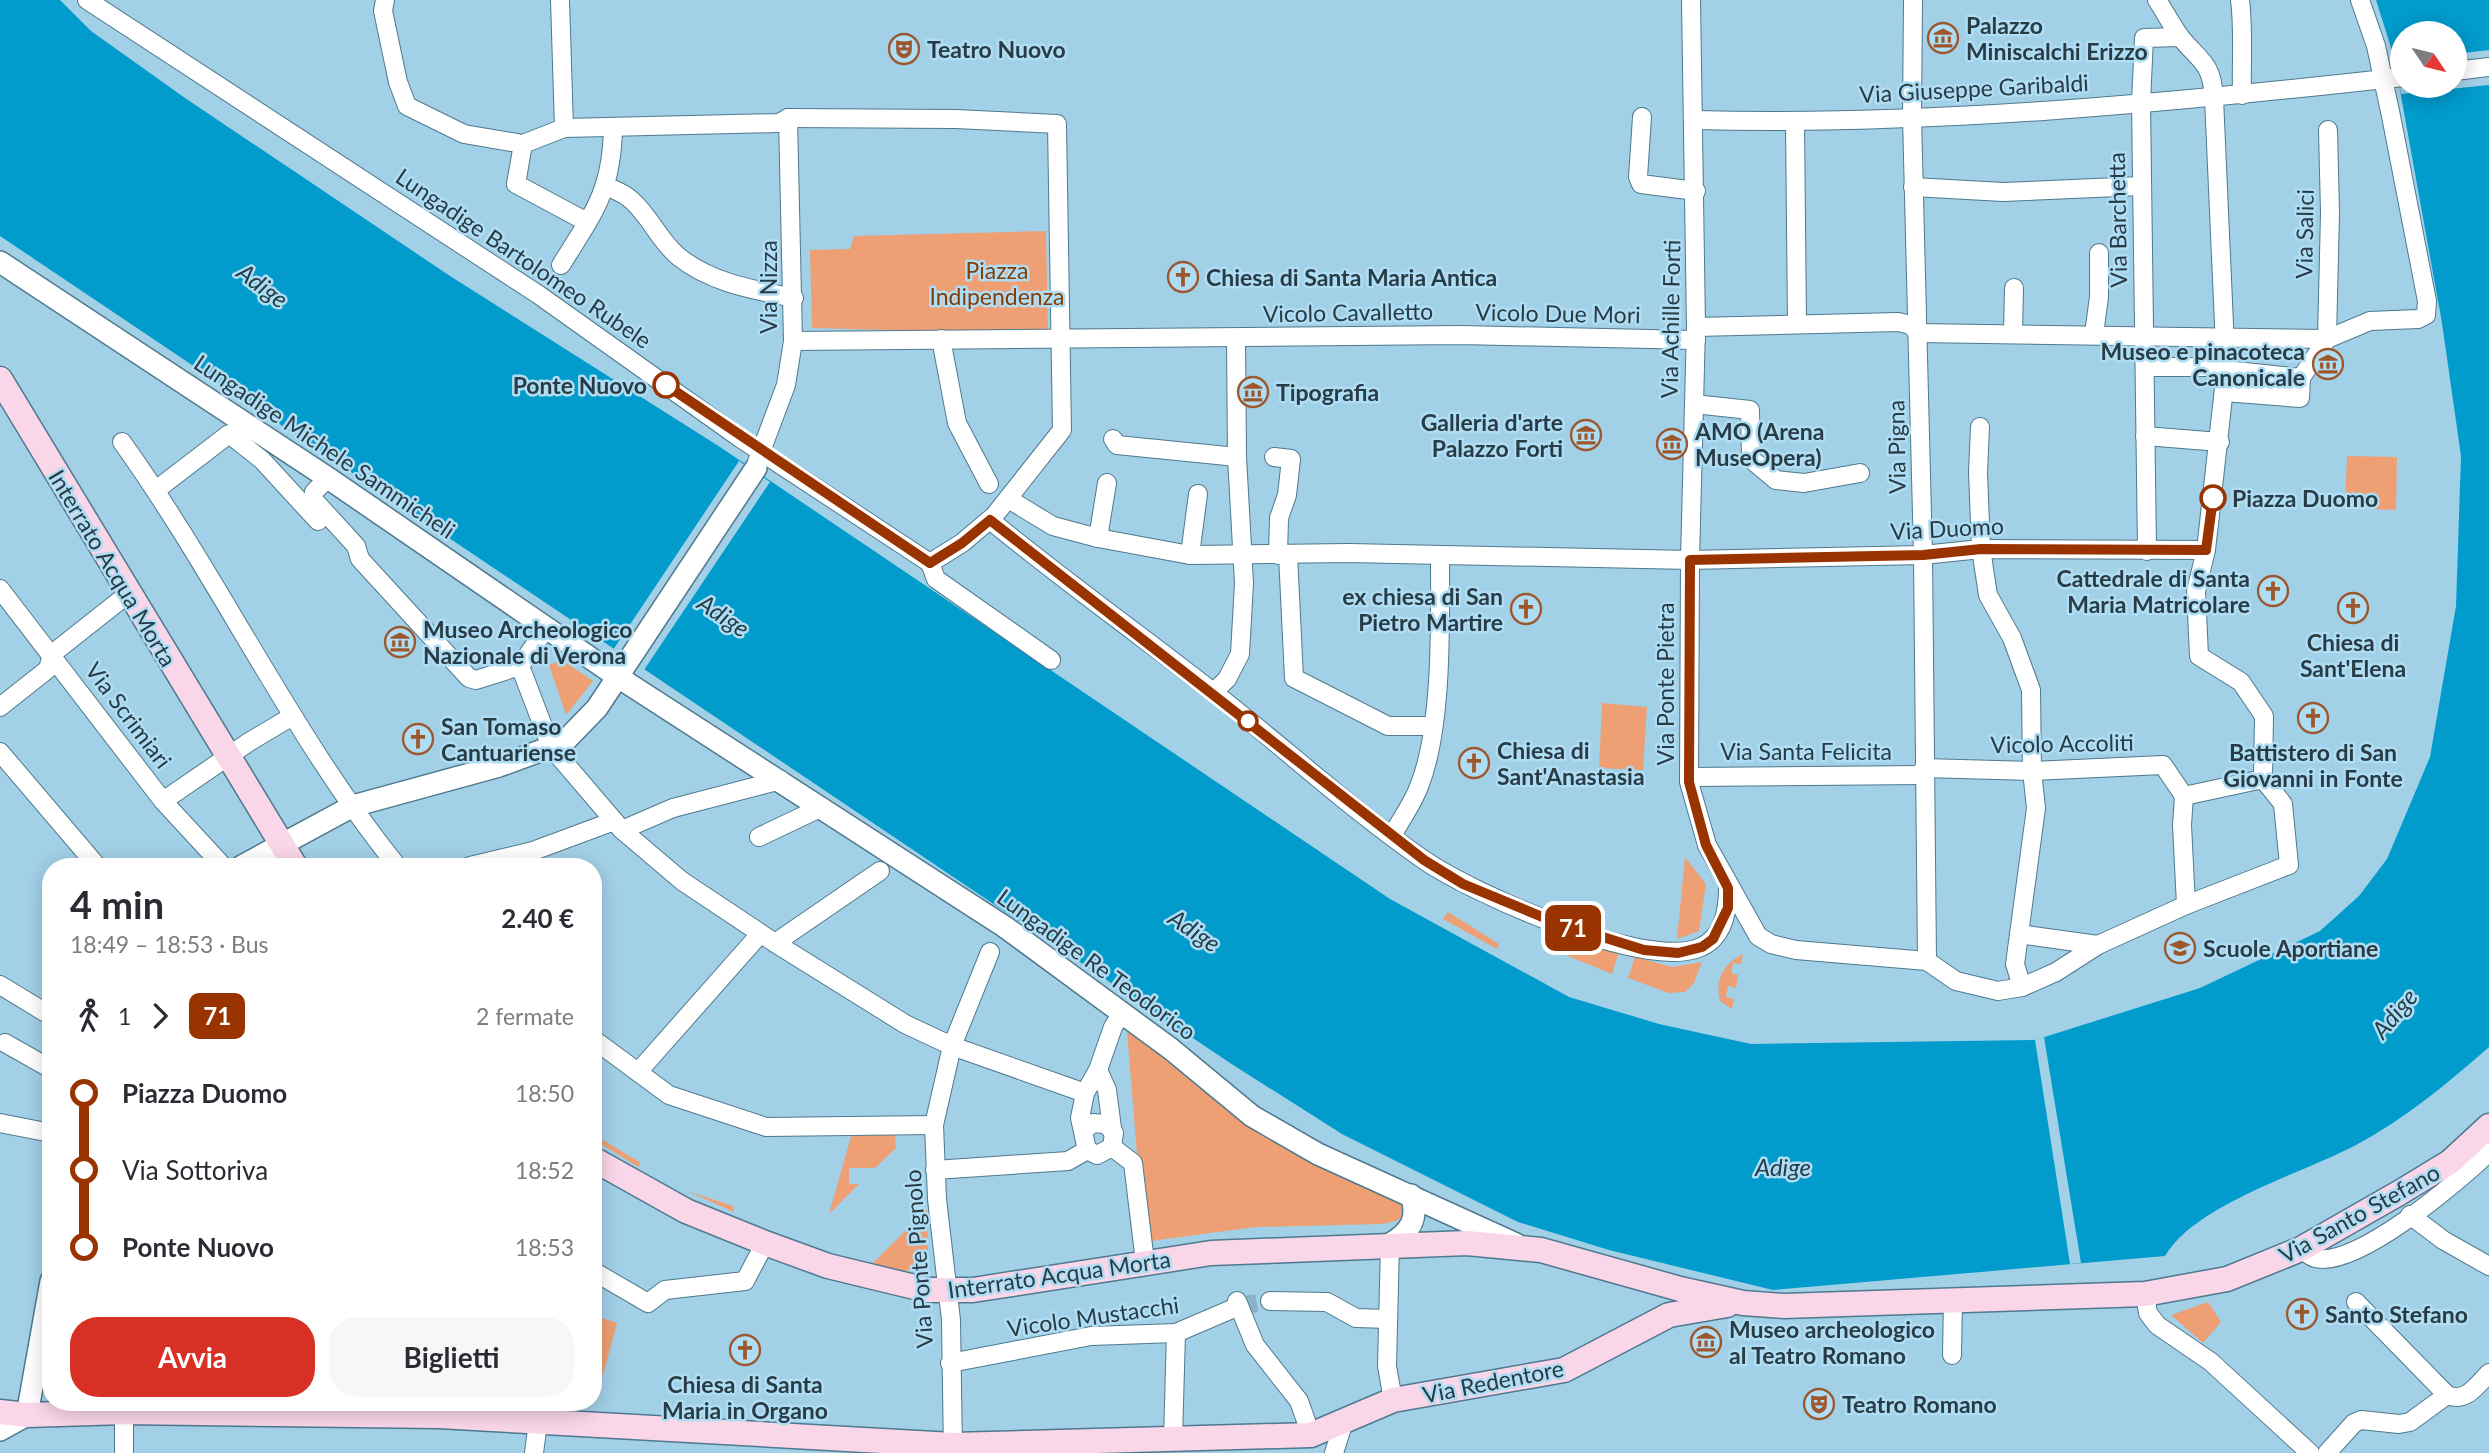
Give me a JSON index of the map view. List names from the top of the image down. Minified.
{"streets":{"main road":["Interrato Acqua Morta","Via Santo Stefano","Via Redentore"],"street":["Via Giuseppe Garibaldi","Via Barchetta","Via Salici","Lungadige Bartolomeo Rubele","Via Nizza","Vicolo Cavalletto","Vicolo Due Mori","Via Achille Forti","Lungadige Michele Sammicheli","Via Pigna","Via Duomo","Via Ponte Pietra","Via Scrimiari","Vicolo Accoliti","Via Santa Felicita","Lungadige Re Teodorico","Via Ponte Pignolo","Vicolo Mustacchi"]},"crossings":[["Via Giuseppe Garibaldi","Via Barchetta"],["Via Giuseppe Garibaldi","Via Achille Forti"],["Via Giuseppe Garibaldi","Via Pigna"],["Via Barchetta","Vicolo Due Mori"],["Via Barchetta","Via Duomo"],["Via Salici","Vicolo Due Mori"],["Lungadige Bartolomeo Rubele","Via Nizza"],["Via Nizza","Vicolo Cavalletto"],["Vicolo Cavalletto","Vicolo Due Mori"],["Vicolo Due Mori","Via Achille Forti"],["Vicolo Due Mori","Via Pigna"],["Via Achille Forti","Via Duomo"],["Via Achille Forti","Via Ponte Pietra"],["Lungadige Michele Sammicheli","Lungadige Re Teodorico"],["Via Pigna","Via Duomo"],["Via Pigna","Via Ponte Pietra"],["Via Pigna","Vicolo Accoliti"],["Via Pigna","Via Santa Felicita"],["Via Duomo","Via Ponte Pietra"],["Interrato Acqua Morta","Lungadige Re Teodorico"],["Interrato Acqua Morta","Via Santo Stefano"],["Interrato Acqua Morta","Via Ponte Pignolo"],["Interrato Acqua Morta","Via Redentore"],["Via Ponte Pietra","Via Santa Felicita"],["Vicolo Accoliti","Via Santa Felicita"],["Via Santo Stefano","Via Redentore"],["Via Ponte Pignolo","Vicolo Mustacchi"],["Vicolo Mustacchi","Via Redentore"]],"water":["Adige"],"parks":["Piazza Indipendenza"],"places":{"museum":["Palazzo Miniscalchi Erizzo","Museo e pinacoteca Canonicale","Tipografia","Galleria d'arte Palazzo Forti","AMO (Arena MuseOpera)","Museo Archeologico Nazionale di Verona","Museo archeologico al Teatro Romano"],"theatre":["Teatro Nuovo","Teatro Romano"],"church":["Chiesa di Santa Maria Antica","Cattedrale di Santa Maria Matricolare","Chiesa di Sant'Elena","ex chiesa di San Pietro Martire","Battistero di San Giovanni in Fonte","San Tomaso Cantuariense","Chiesa di Sant'Anastasia","Santo Stefano","Chiesa di Santa Maria in Organo"],"other":["Ponte Nuovo","Piazza Duomo"],"school or university":["Scuole Aportiane"]},"lines":["bus line 71"],"north":"bottom right","page":{"on_map":"71","heading":["4 min","18:49 – 18:53 · Bus","2.40 €"],"legs":["1","71","2 fermate"],"list":[{"name":"Piazza Duomo","value":"18:50"},{"name":"Via Sottoriva","value":"18:52"},{"name":"Ponte Nuovo","value":"18:53"}],"buttons":["Avvia","Biglietti"]}}
